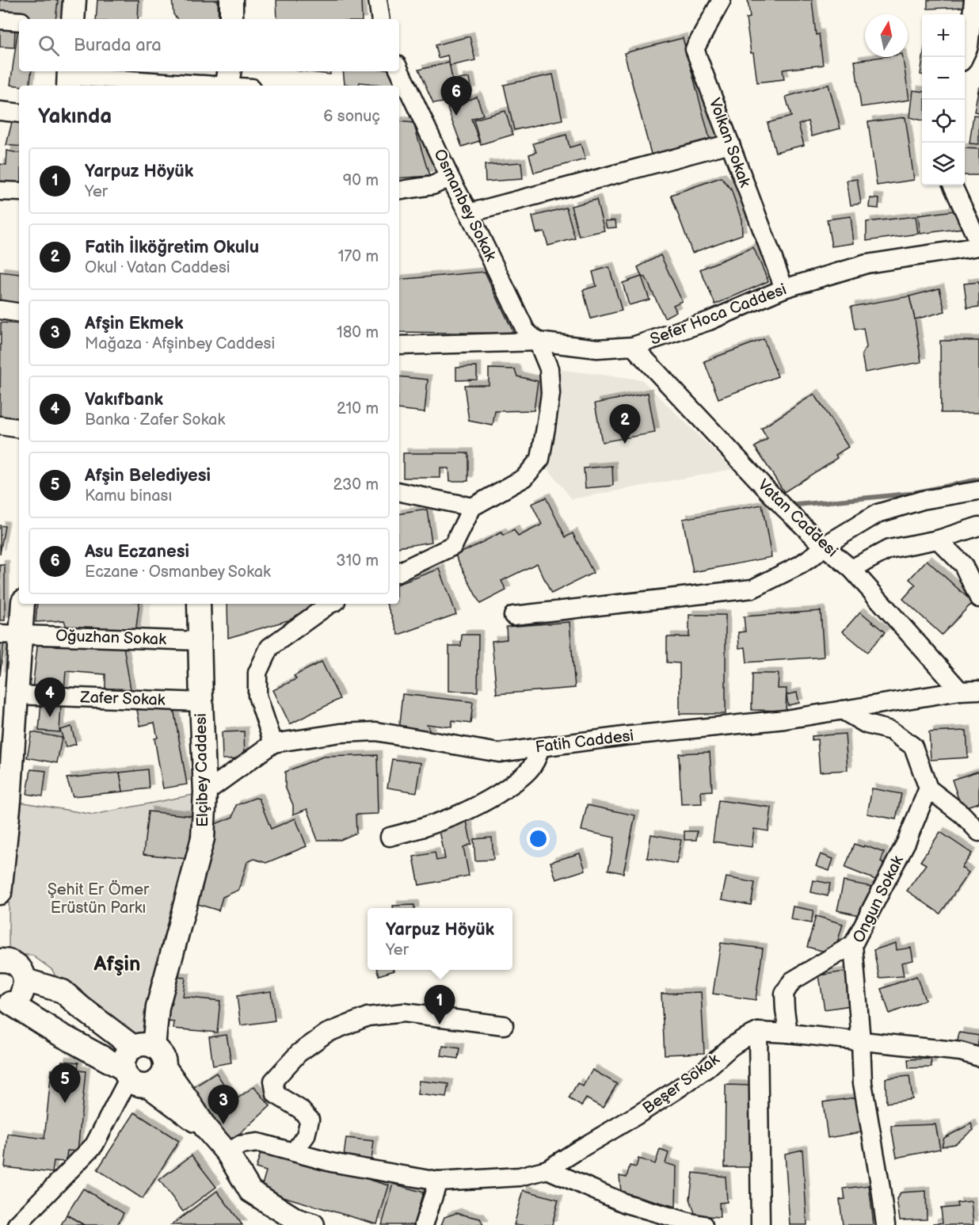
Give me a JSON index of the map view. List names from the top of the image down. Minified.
{"streets":{"main road":["Elçibey Caddesi"],"street":["Volkan Sokak","Osmanbey Sokak","Sefer Hoca Caddesi","Vatan Caddesi","Oğuzhan Sokak","Zafer Sokak","Fatih Caddesi","Ongun Sokak","Beşer Sokak"]},"crossings":[["Volkan Sokak","Sefer Hoca Caddesi"],["Osmanbey Sokak","Sefer Hoca Caddesi"],["Sefer Hoca Caddesi","Vatan Caddesi"],["Vatan Caddesi","Fatih Caddesi"],["Oğuzhan Sokak","Elçibey Caddesi"],["Zafer Sokak","Elçibey Caddesi"],["Fatih Caddesi","Elçibey Caddesi"]],"districts":["Afşin"],"parks":["Şehit Er Ömer Erüstün Parkı"],"north":"top","page":{"map_buttons":["+","−"],"search":"Burada ara","pins":["6","2","4","1","5","3"],"heading":["Yakında","6 sonuç"],"list":[{"mark":"1","name":"Yarpuz Höyük","note":"Yer","value":"90 m"},{"mark":"2","name":"Fatih İlköğretim Okulu","note":"Okul · Vatan Caddesi","value":"170 m"},{"mark":"3","name":"Afşin Ekmek","note":"Mağaza · Afşinbey Caddesi","value":"180 m"},{"mark":"4","name":"Vakıfbank","note":"Banka · Zafer Sokak","value":"210 m"},{"mark":"5","name":"Afşin Belediyesi","note":"Kamu binası","value":"230 m"},{"mark":"6","name":"Asu Eczanesi","note":"Eczane · Osmanbey Sokak","value":"310 m"}],"popup":["Yarpuz Höyük","Yer"]}}
